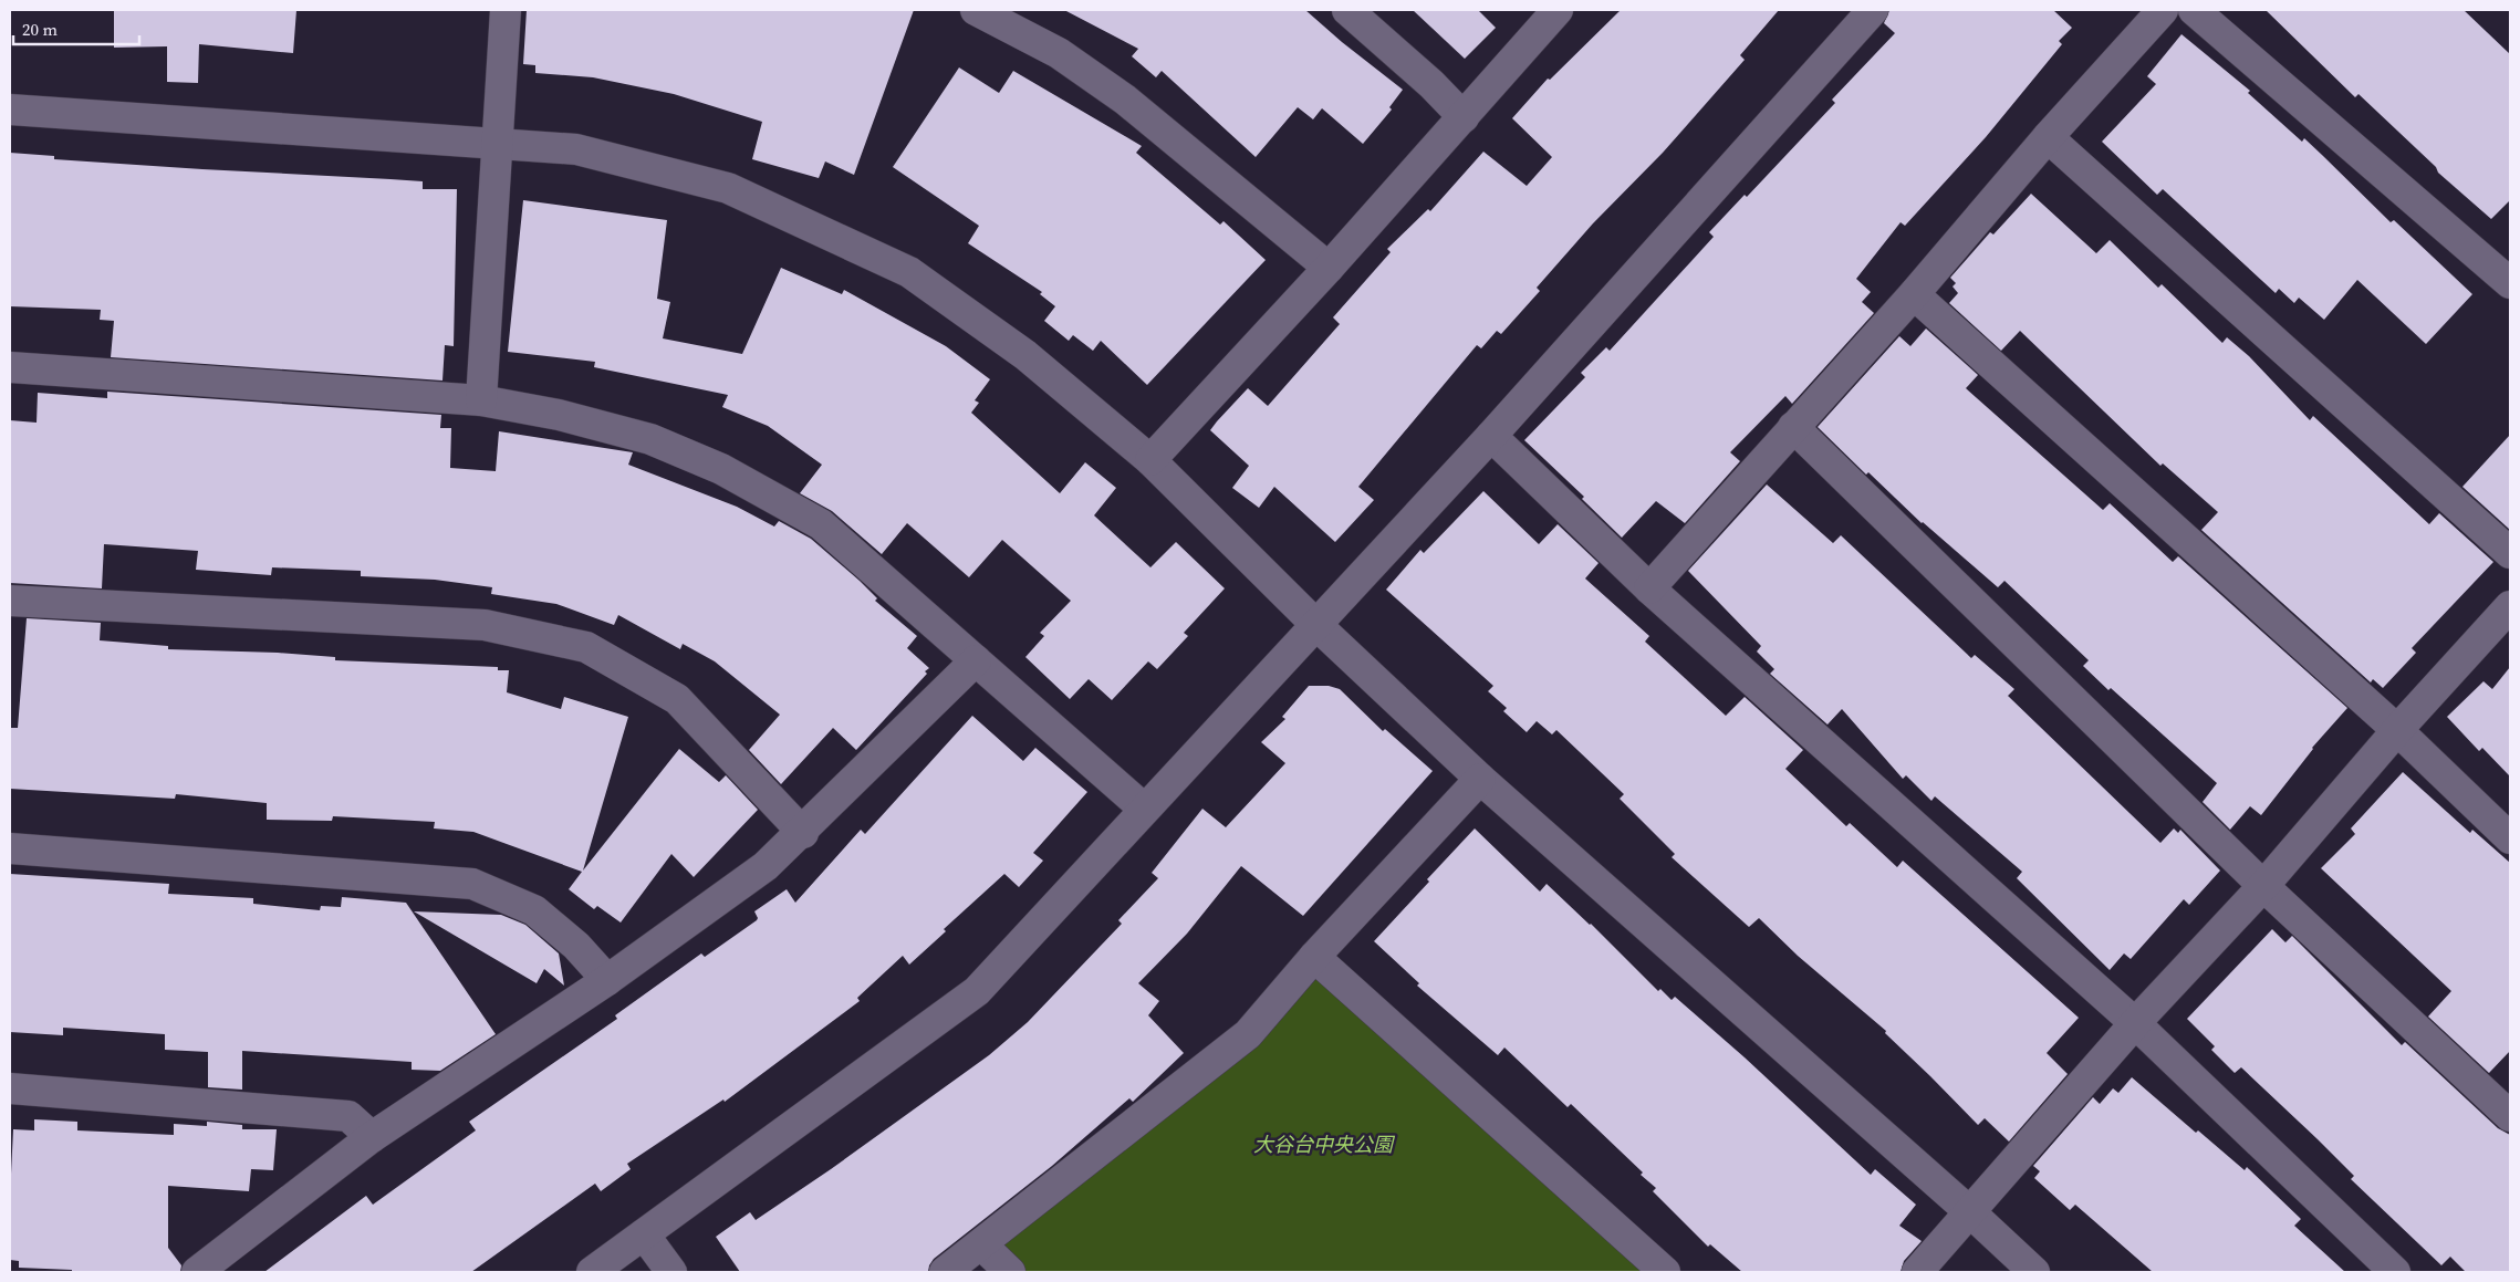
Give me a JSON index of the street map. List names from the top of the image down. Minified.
{"parks":["大谷台中央公園"],"scale_bar":"20 m"}
